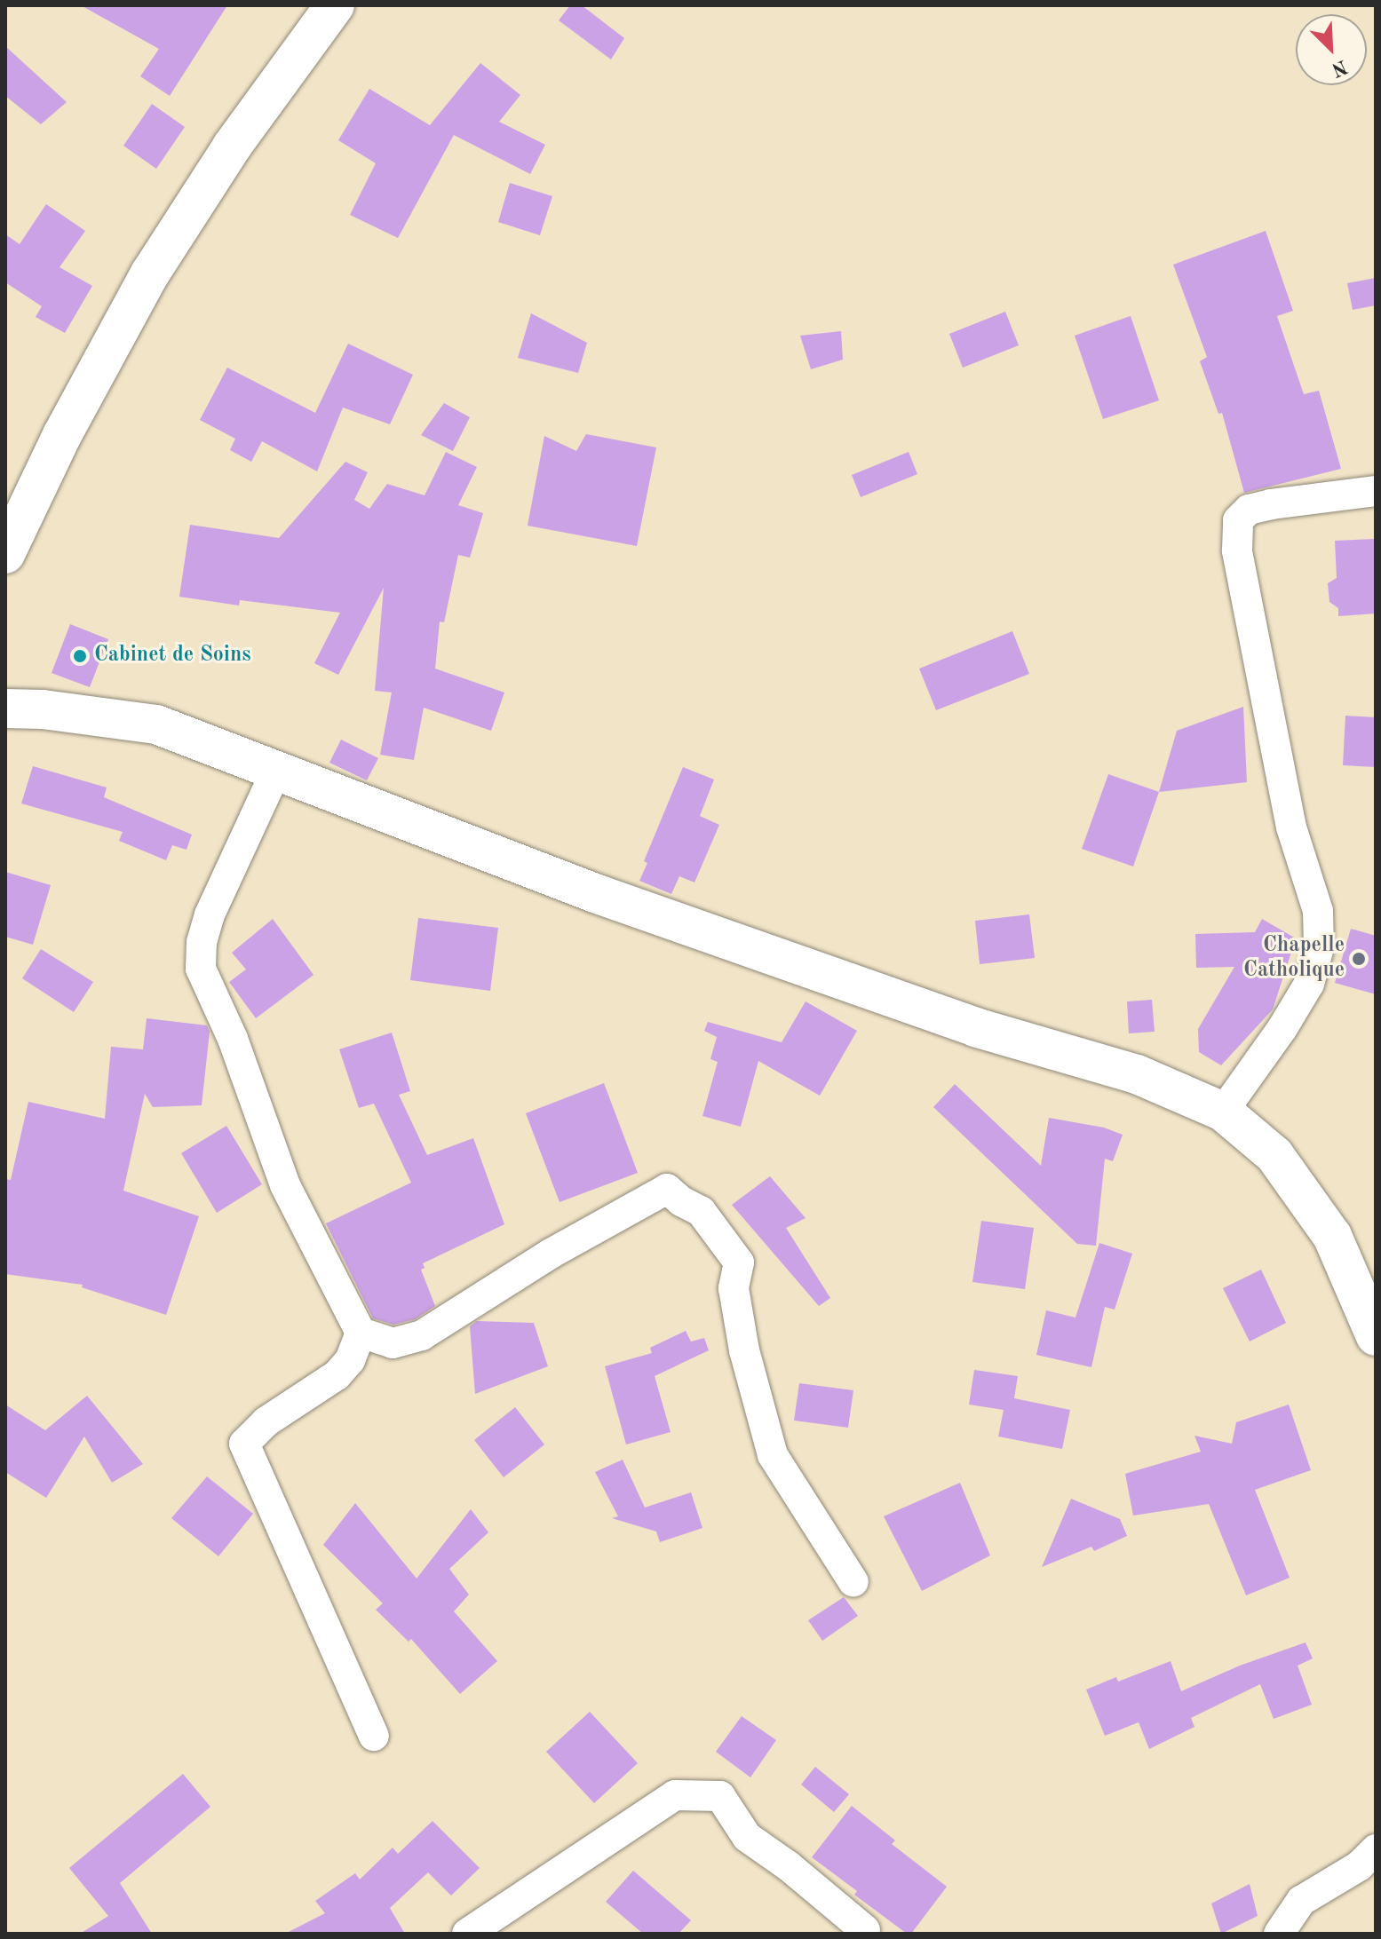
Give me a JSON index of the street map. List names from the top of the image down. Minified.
{"places":["Cabinet de Soins","Chapelle Catholique"],"north":"bottom right"}
